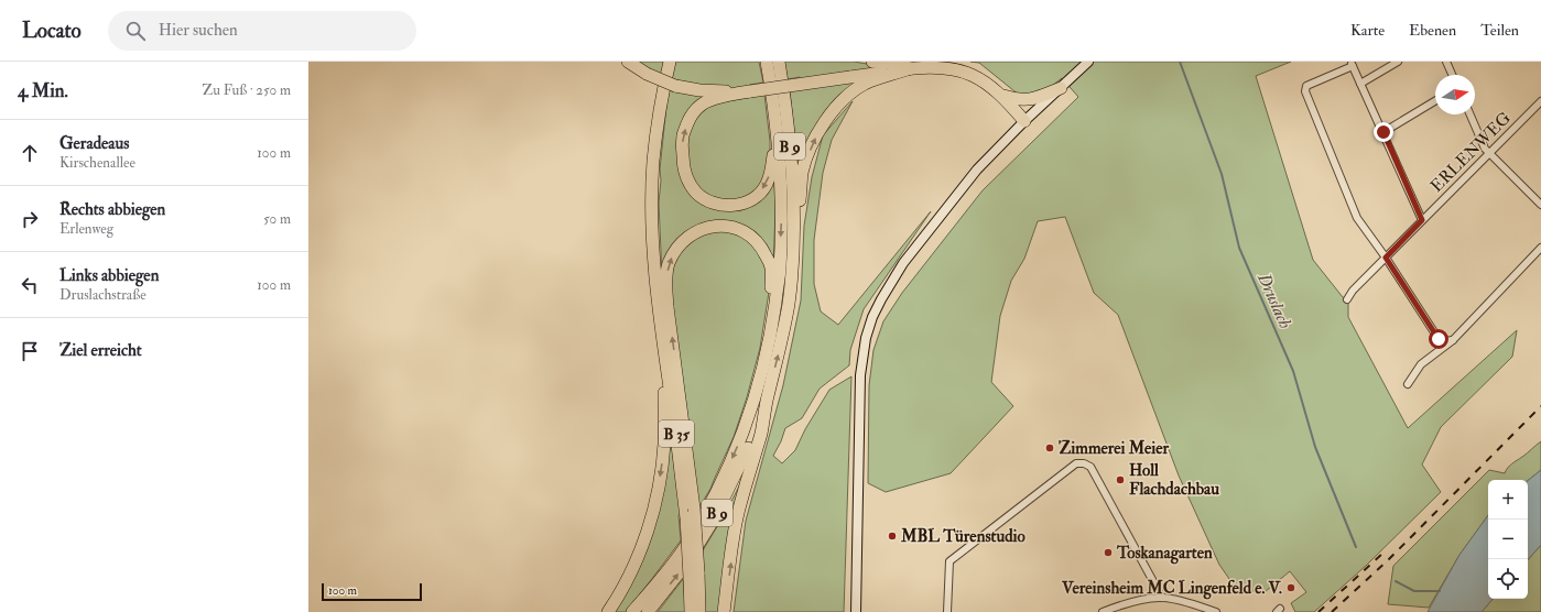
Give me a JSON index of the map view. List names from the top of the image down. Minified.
{"streets":{"highway":["B 9","B 35"],"street":["ERLENWEG"]},"water":["Druslach"],"places":["Zimmerei Meier","Holl Flachdachbau","MBL Türenstudio","Toskanagarten","Vereinsheim MC Lingenfeld e. V."],"scale_bar":"100 m","north":"right","page":{"header":"Locato","search":"Hier suchen","nav":["Karte","Ebenen","Teilen"],"heading":["4 Min.","Zu Fuß · 250 m"],"list":[["Geradeaus","Kirschenallee","100 m"],["Rechts abbiegen","Erlenweg","50 m"],["Links abbiegen","Druslachstraße","100 m"],"Ziel erreicht"],"map_buttons":["+","−"],"scale":"100 m"}}
